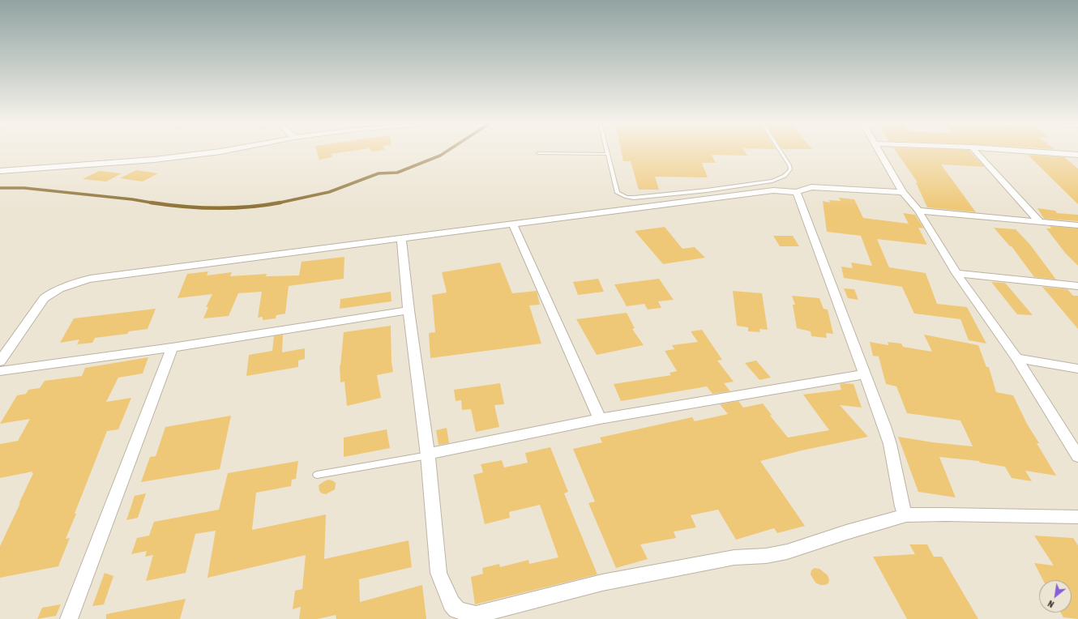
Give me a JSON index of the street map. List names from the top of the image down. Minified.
{"north":"bottom left"}
